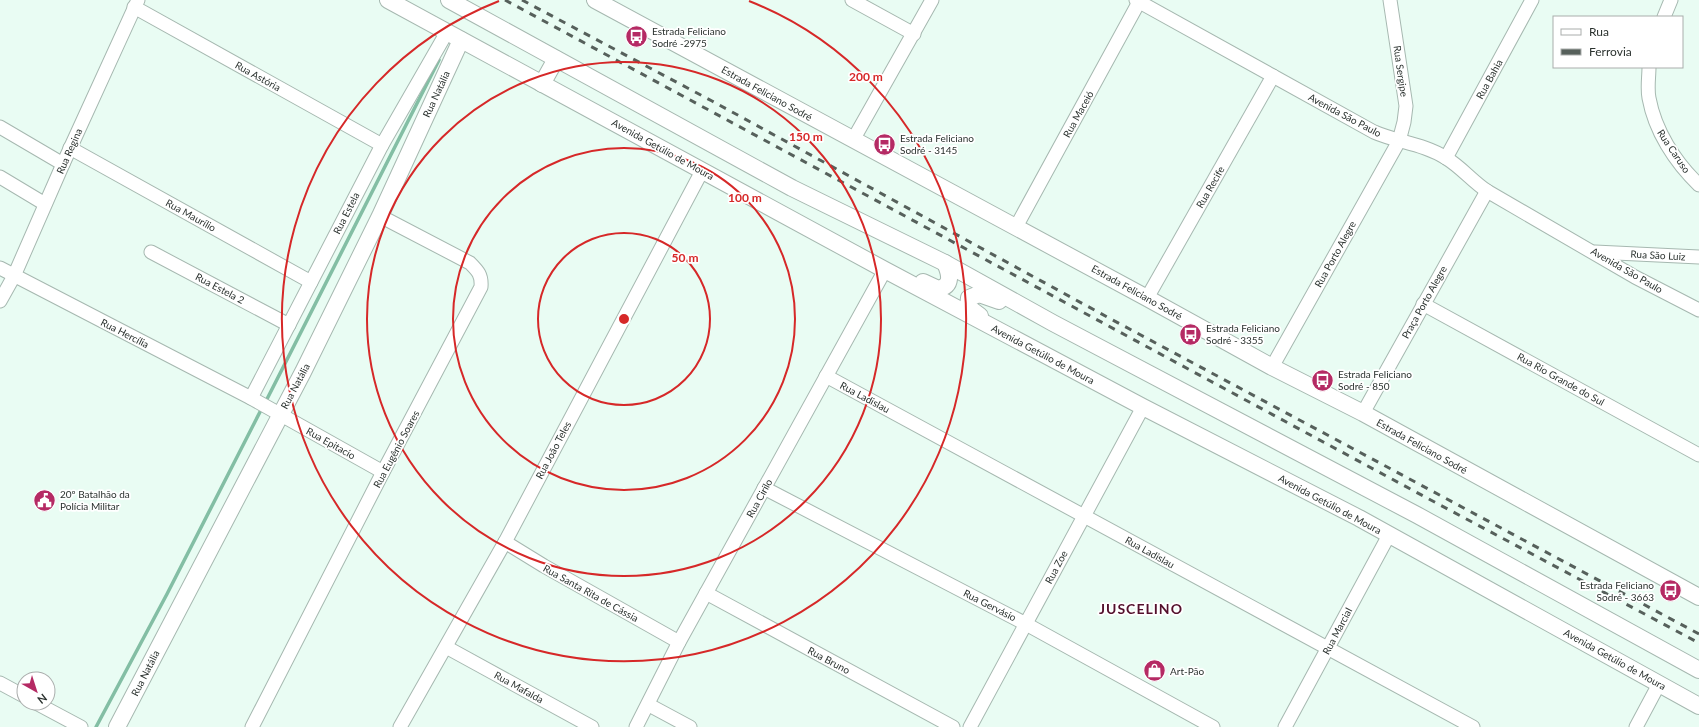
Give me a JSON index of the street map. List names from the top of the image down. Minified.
{"streets":{"main road":["Estrada Feliciano Sodré","Rua Natália","Avenida Getúlio de Moura"],"street":["Rua Sergipe","Rua Astória","Rua Bahia","Rua Maceió","Avenida São Paulo","Rua Regina","Rua Caruso","Rua Recife","Rua Estela","Rua Maurílio","Rua Porto Alegre","Rua São Luiz","Rua Estela 2","Praça Porto Alegre","Rua Hercília","Rua Rio Grande do Sul","Rua Ladislau","Rua Epitacio","Rua Eugênio Soares","Rua João Teles","Rua Cirilo","Rua Zoe","Rua Santa Rita de Cássia","Rua Gervásio","Rua Marcial","Rua Bruno","Rua Mafalda"]},"crossings":[["Rua Sergipe","Avenida São Paulo"],["Rua Sergipe","Rua Porto Alegre"],["Rua Astória","Rua Regina"],["Rua Astória","Rua Estela"],["Rua Bahia","Avenida São Paulo"],["Estrada Feliciano Sodré","Rua Maceió"],["Estrada Feliciano Sodré","Rua Recife"],["Estrada Feliciano Sodré","Rua Porto Alegre"],["Estrada Feliciano Sodré","Praça Porto Alegre"],["Rua Natália","Avenida Getúlio de Moura"],["Rua Natália","Rua Hercília"],["Rua Natália","Rua Epitacio"],["Rua Natália","Rua Eugênio Soares"],["Rua Maceió","Avenida São Paulo"],["Avenida São Paulo","Rua Recife"],["Avenida São Paulo","Rua Porto Alegre"],["Avenida São Paulo","Rua São Luiz"],["Avenida São Paulo","Praça Porto Alegre"],["Avenida Getúlio de Moura","Rua Estela"],["Avenida Getúlio de Moura","Rua João Teles"],["Avenida Getúlio de Moura","Rua Cirilo"],["Avenida Getúlio de Moura","Rua Zoe"],["Avenida Getúlio de Moura","Rua Marcial"],["Rua Regina","Rua Maurílio"],["Rua Regina","Rua Hercília"],["Rua Estela","Rua Maurílio"],["Rua Estela","Rua Estela 2"],["Rua Estela","Rua Hercília"],["Praça Porto Alegre","Rua Rio Grande do Sul"],["Rua Hercília","Rua Epitacio"],["Rua Ladislau","Rua Cirilo"],["Rua Ladislau","Rua Zoe"],["Rua Ladislau","Rua Marcial"],["Rua Epitacio","Rua Eugênio Soares"],["Rua João Teles","Rua Santa Rita de Cássia"],["Rua João Teles","Rua Mafalda"],["Rua Cirilo","Rua Santa Rita de Cássia"],["Rua Cirilo","Rua Gervásio"],["Rua Cirilo","Rua Bruno"],["Rua Zoe","Rua Gervásio"]],"districts":["JUSCELINO"],"places":{"bus stop":["Estrada Feliciano Sodré -2975","Estrada Feliciano Sodré - 3145","Estrada Feliciano Sodré - 3355","Estrada Feliciano Sodré - 850","Estrada Feliciano Sodré - 3663"],"public building":["20º Batalhão da Polícia Militar"],"shop":["Art-Pão"]},"legend":["Rua","Ferrovia"],"north":"bottom right","rings":["200 m","150 m","100 m","50 m"]}
